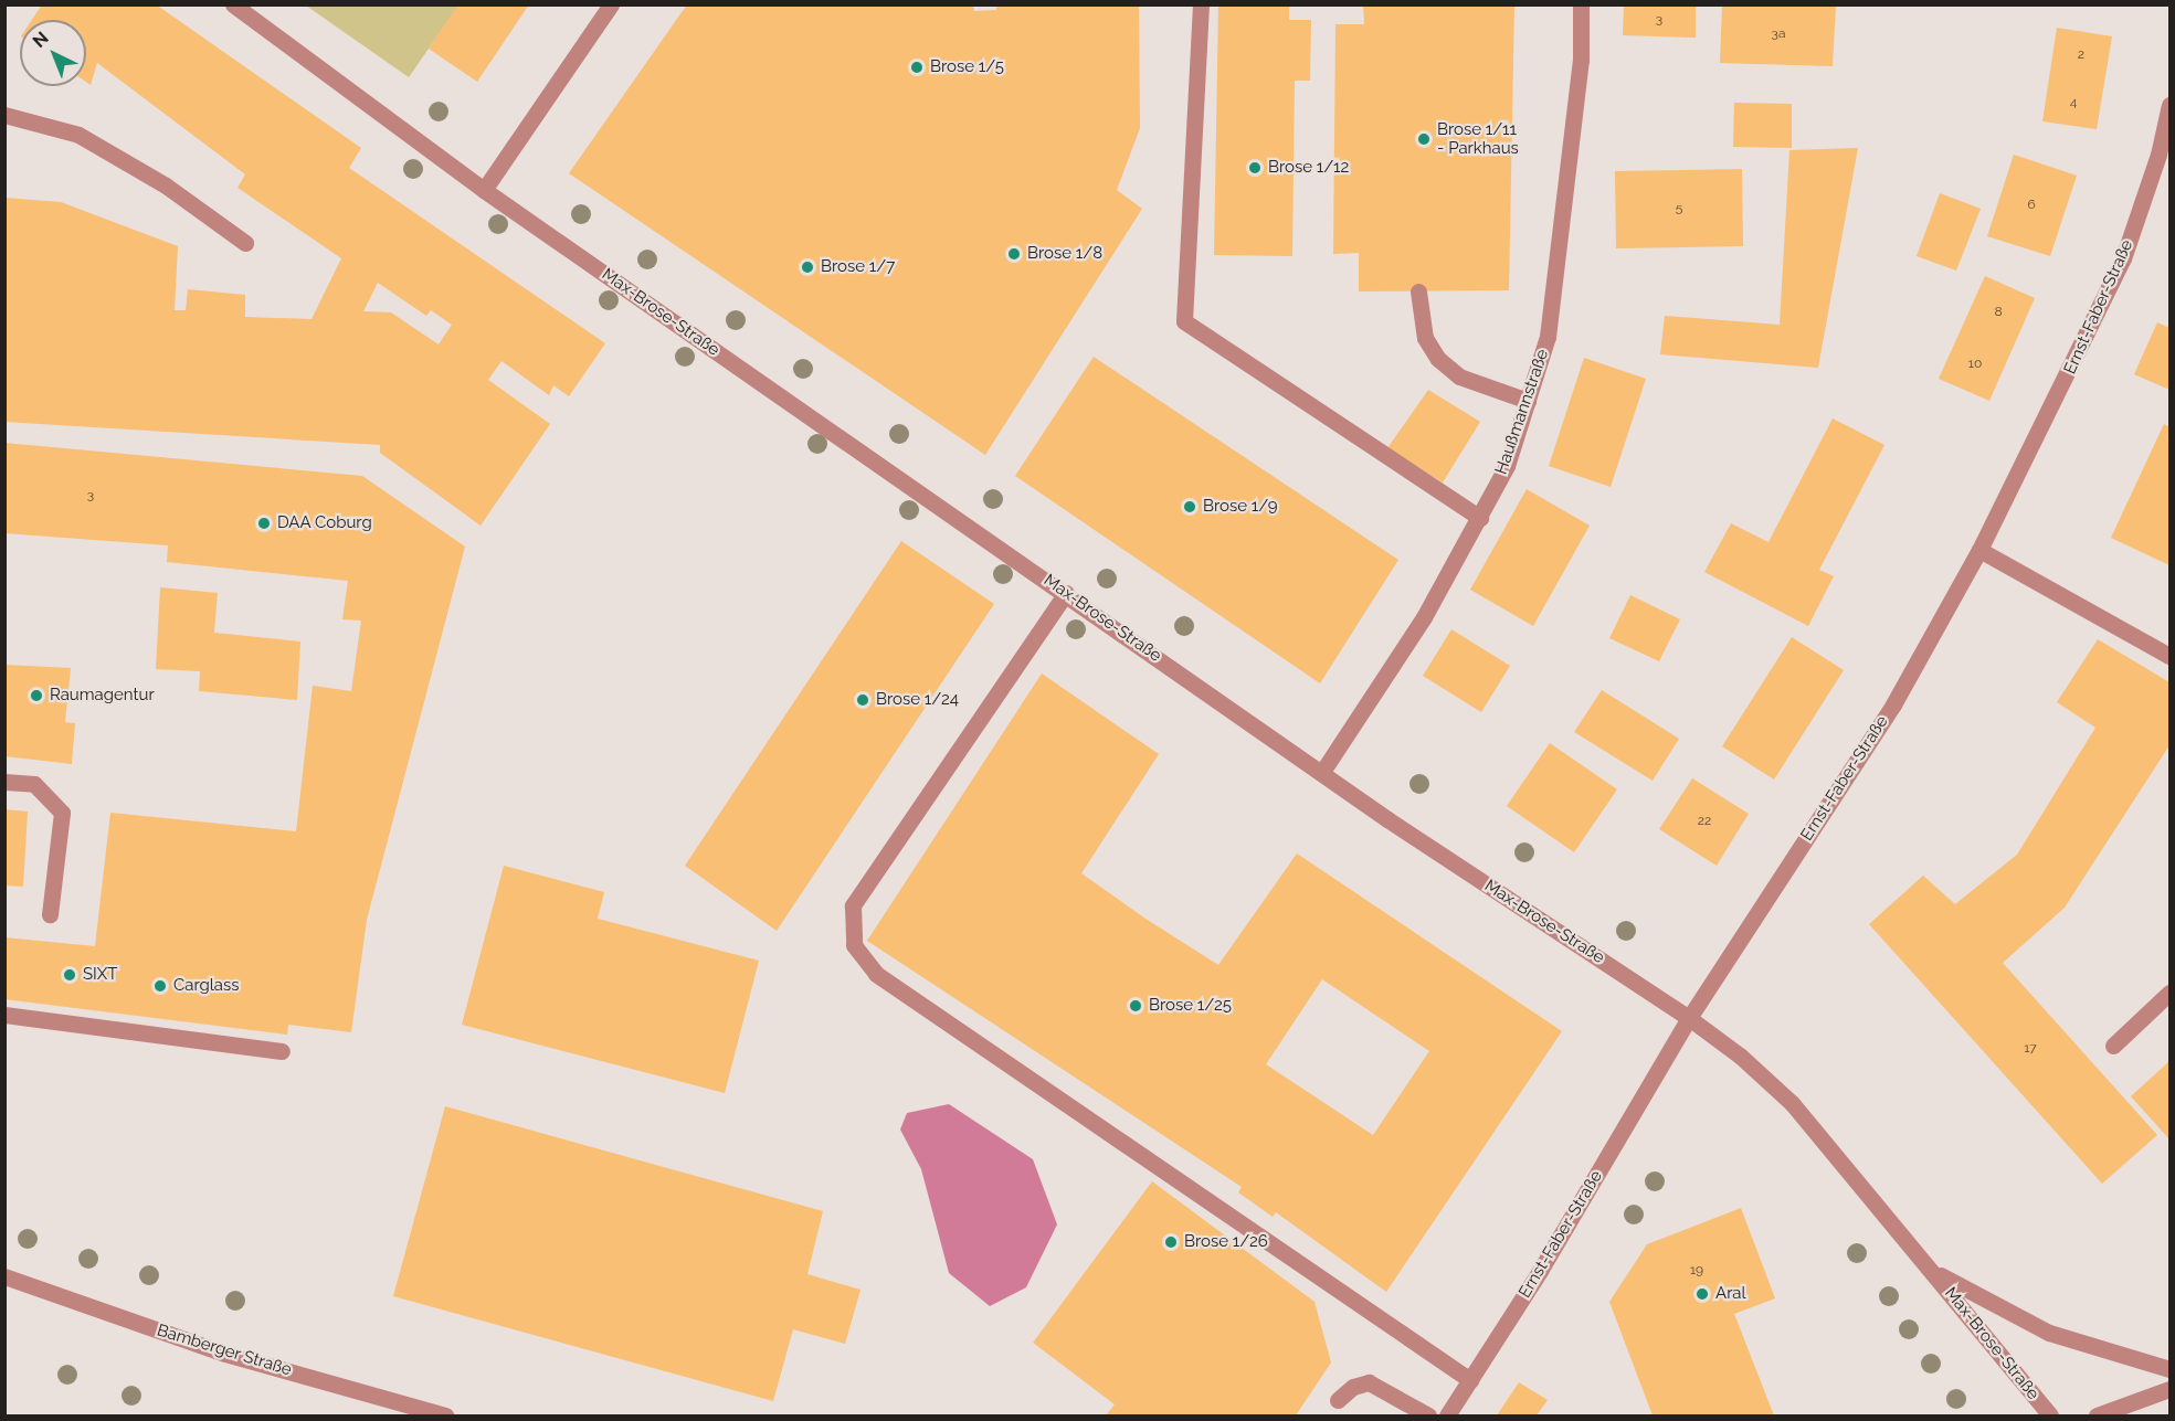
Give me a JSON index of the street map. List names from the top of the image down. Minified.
{"streets":{"street":["Ernst-Faber-Straße","Max-Brose-Straße","Haußmannstraße","Bamberger Straße"]},"crossings":[["Ernst-Faber-Straße","Max-Brose-Straße"],["Max-Brose-Straße","Haußmannstraße"]],"places":["Brose 1/5","Brose 1/11 - Parkhaus","Brose 1/12","Brose 1/8","Brose 1/7","Brose 1/9","DAA Coburg","Raumagentur","Brose 1/24","SIXT","Carglass","Brose 1/25","Brose 1/26","Aral"],"house_numbers":["3","3a","2","4","6","5","8","10","3","22","17","19"],"north":"top left"}
